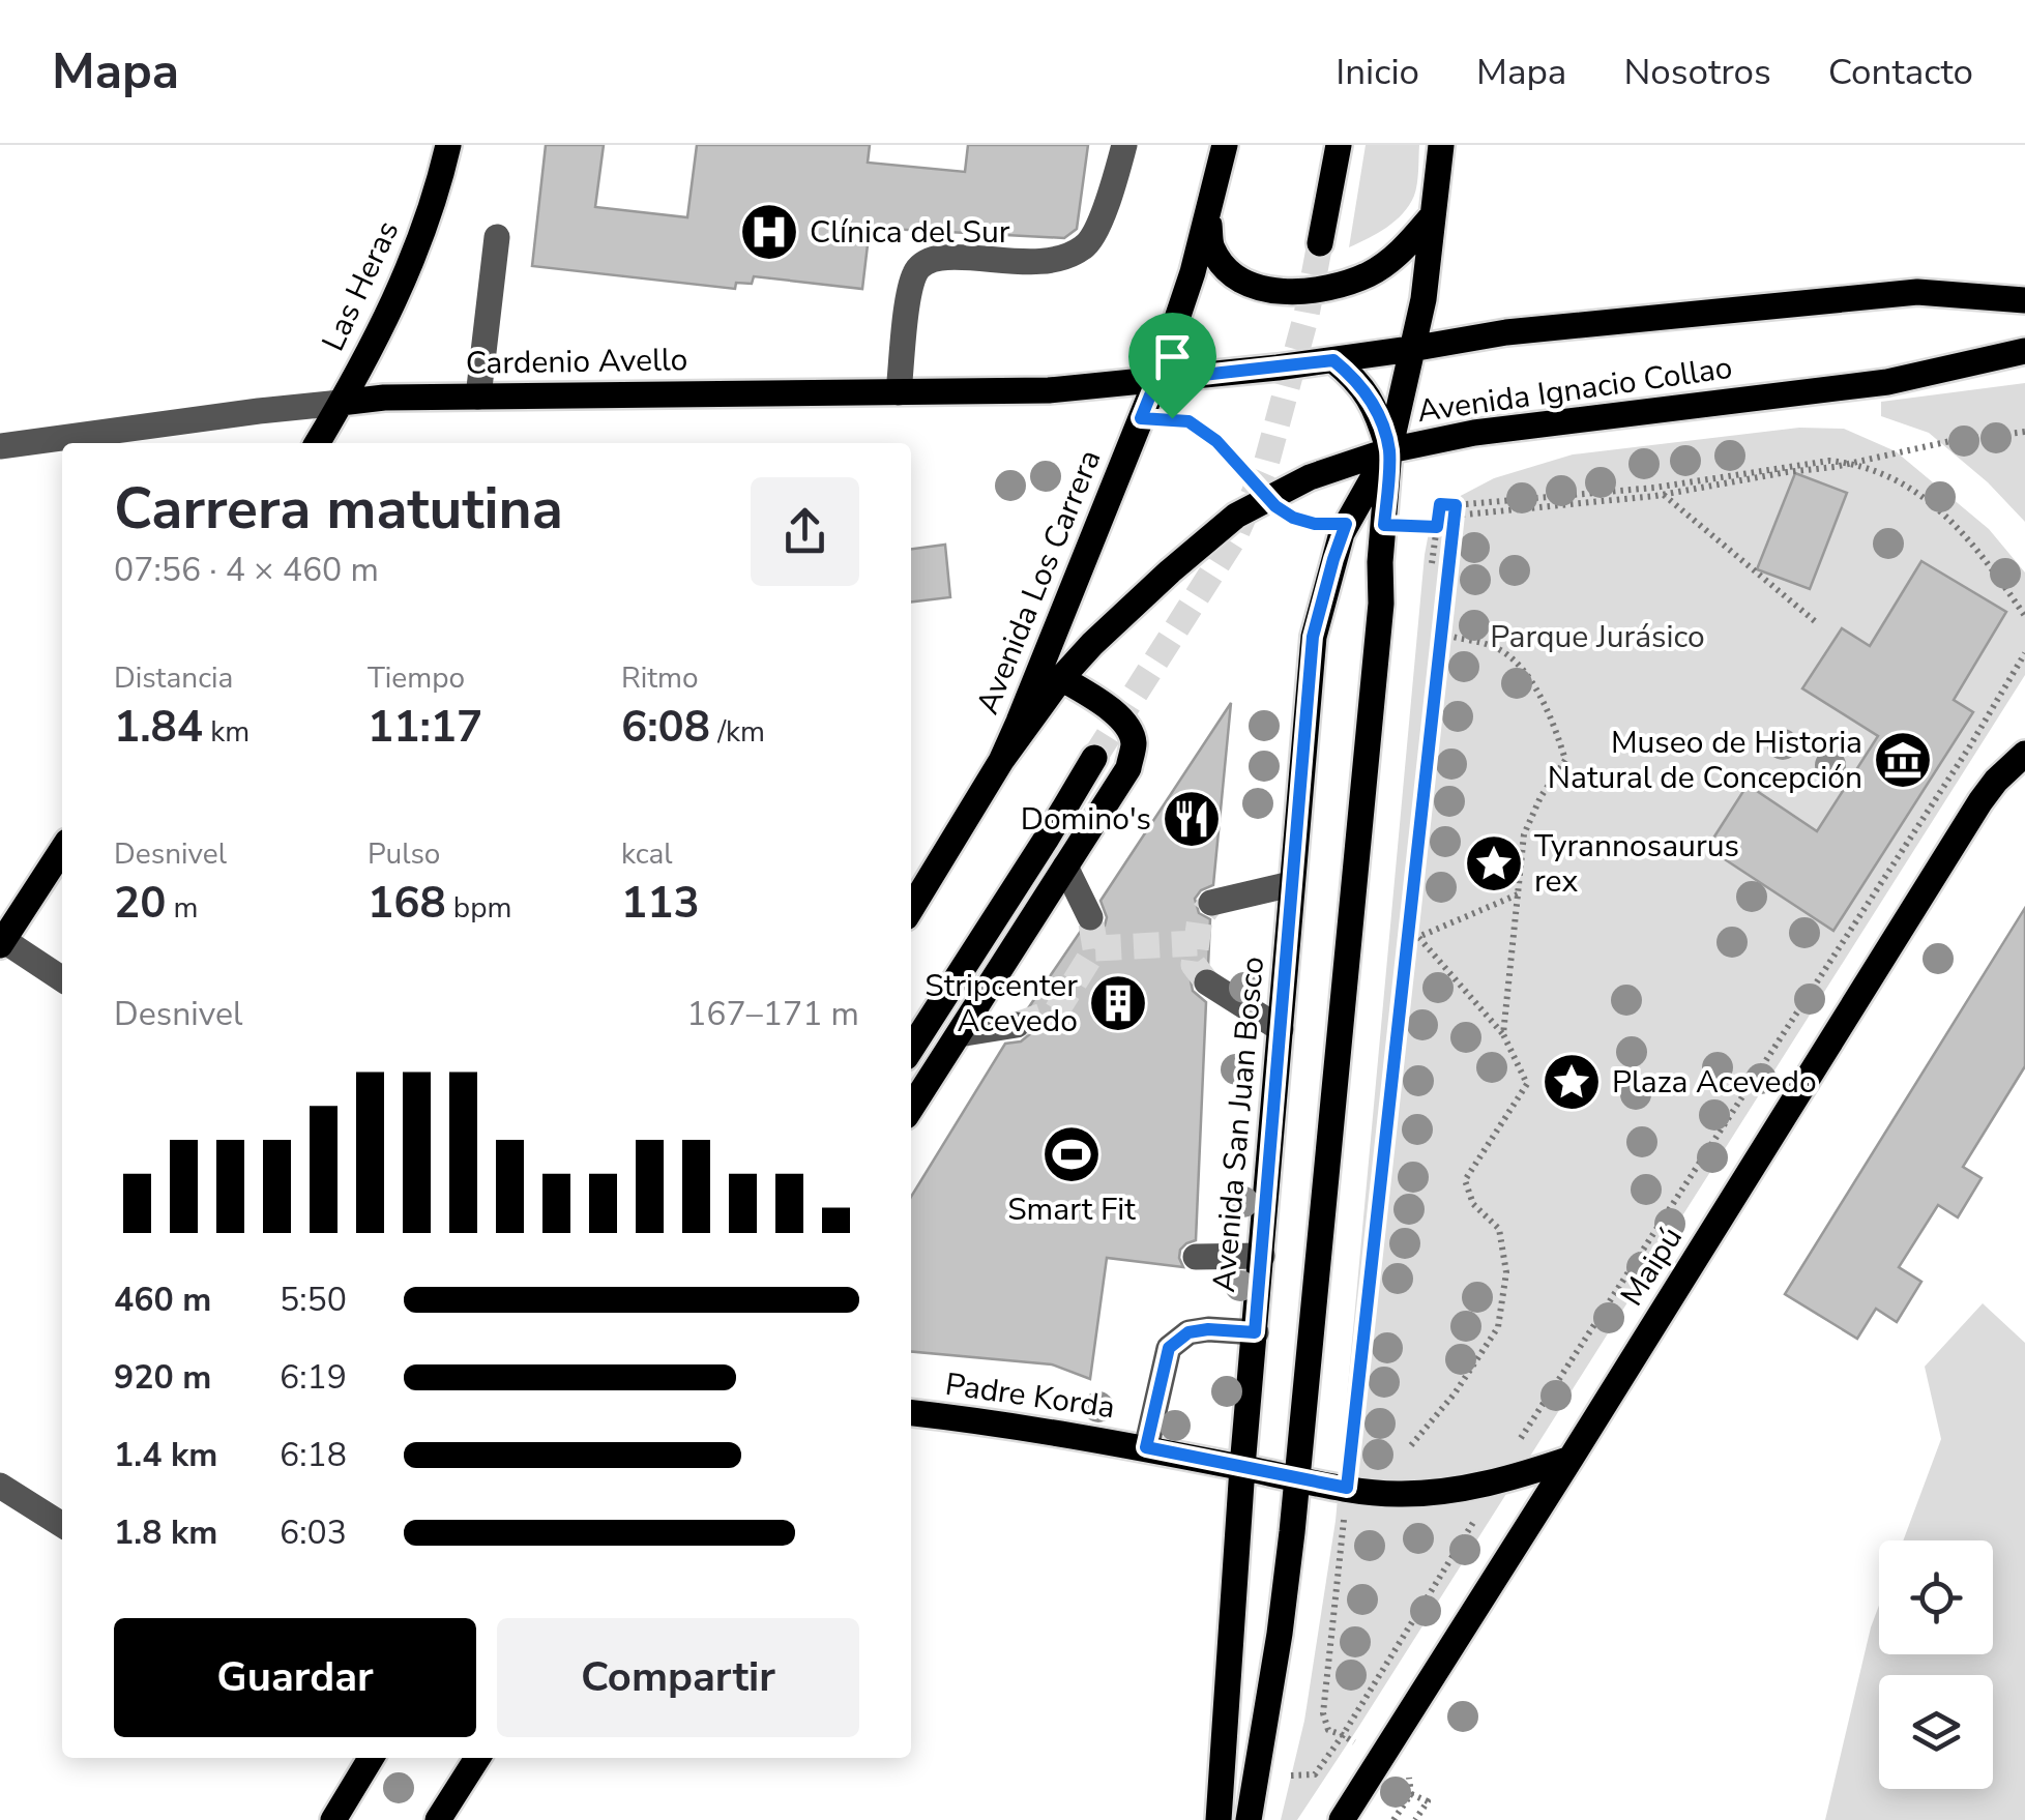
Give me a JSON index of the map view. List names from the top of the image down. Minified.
{"streets":{"main road":["Las Heras","Cardenio Avello","Avenida Ignacio Collao","Avenida Los Carrera","Avenida San Juan Bosco","Maipú","Padre Korda"]},"crossings":[["Las Heras","Cardenio Avello"],["Cardenio Avello","Avenida Los Carrera"],["Avenida Ignacio Collao","Avenida Los Carrera"],["Avenida Ignacio Collao","Avenida San Juan Bosco"],["Avenida San Juan Bosco","Padre Korda"],["Maipú","Padre Korda"]],"parks":["Parque Jurásico"],"places":{"hospital":["Clínica del Sur"],"museum":["Museo de Historia Natural de Concepción"],"restaurant":["Domino's"],"place":["Tyrannosaurus rex","Plaza Acevedo"],"building":["Stripcenter Acevedo"],"sports":["Smart Fit"]},"page":{"header":"Mapa","nav":["Inicio","Mapa","Nosotros","Contacto"],"heading":["Carrera matutina","07:56 · 4 × 460 m"],"stats":[["Distancia","1.84 km"],["Tiempo","11:17"],["Ritmo","6:08 /km"],["Desnivel","20 m"],["Pulso","168 bpm"],["kcal","113"]],"chart":["Desnivel","167–171 m"],"list":[{"name":"460 m","note":"5:50"},{"name":"920 m","note":"6:19"},{"name":"1.4 km","note":"6:18"},{"name":"1.8 km","note":"6:03"}],"buttons":["Guardar","Compartir"]}}
